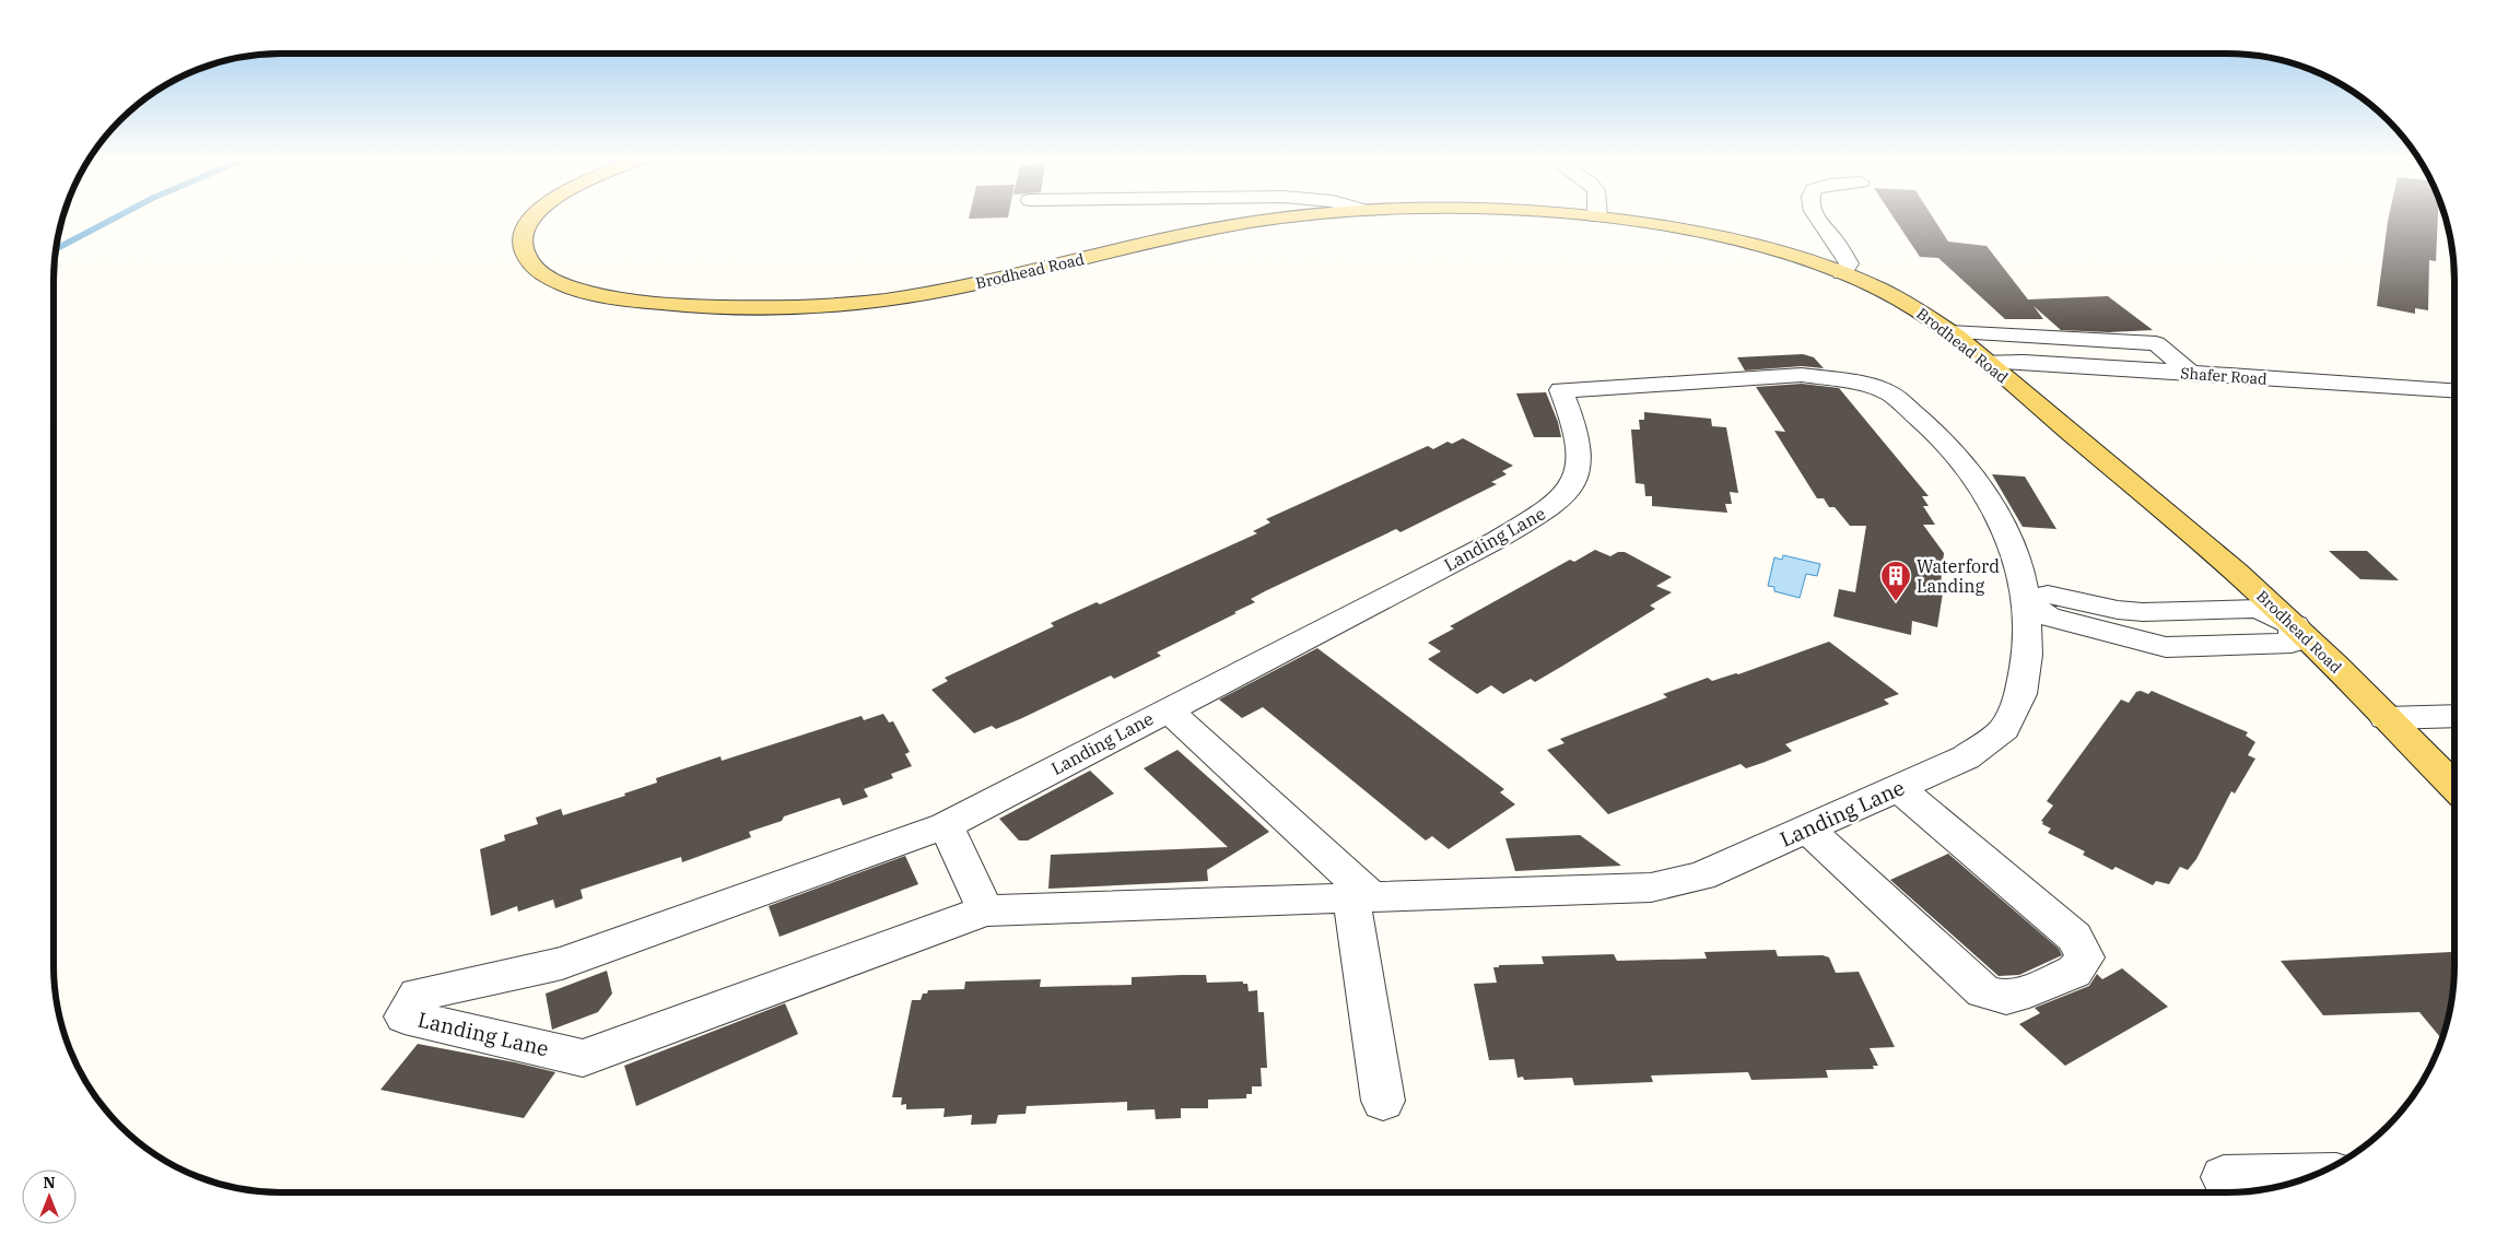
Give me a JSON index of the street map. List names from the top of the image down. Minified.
{"streets":{"main road":["Brodhead Road"],"street":["Shafer Road","Landing Lane"]},"crossings":[["Brodhead Road","Shafer Road"]],"places":{"building":["Waterford Landing"]},"north":"top"}
